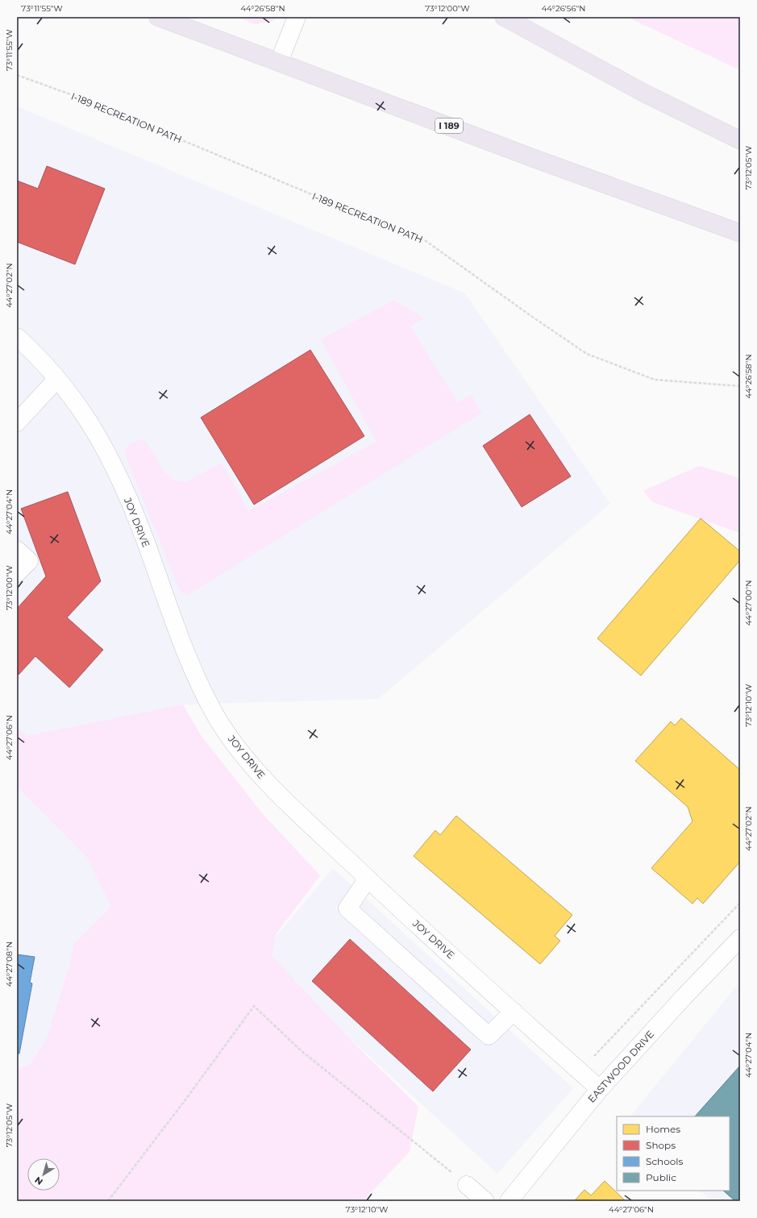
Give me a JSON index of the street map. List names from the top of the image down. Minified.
{"streets":{"highway":["I 189"],"street":["JOY DRIVE","EASTWOOD DRIVE"],"path":["I-189 RECREATION PATH"]},"crossings":[["JOY DRIVE","EASTWOOD DRIVE"]],"legend":["Homes","Shops","Schools","Public"],"north":"bottom left","coordinates":["73°11'55\"W","44°26'58\"N","73°12'00\"W","44°26'56\"N","73°12'05\"W","44°27'02\"N","44°27'04\"N","44°27'00\"N","73°12'10\"W","44°27'06\"N","44°27'08\"N"]}
